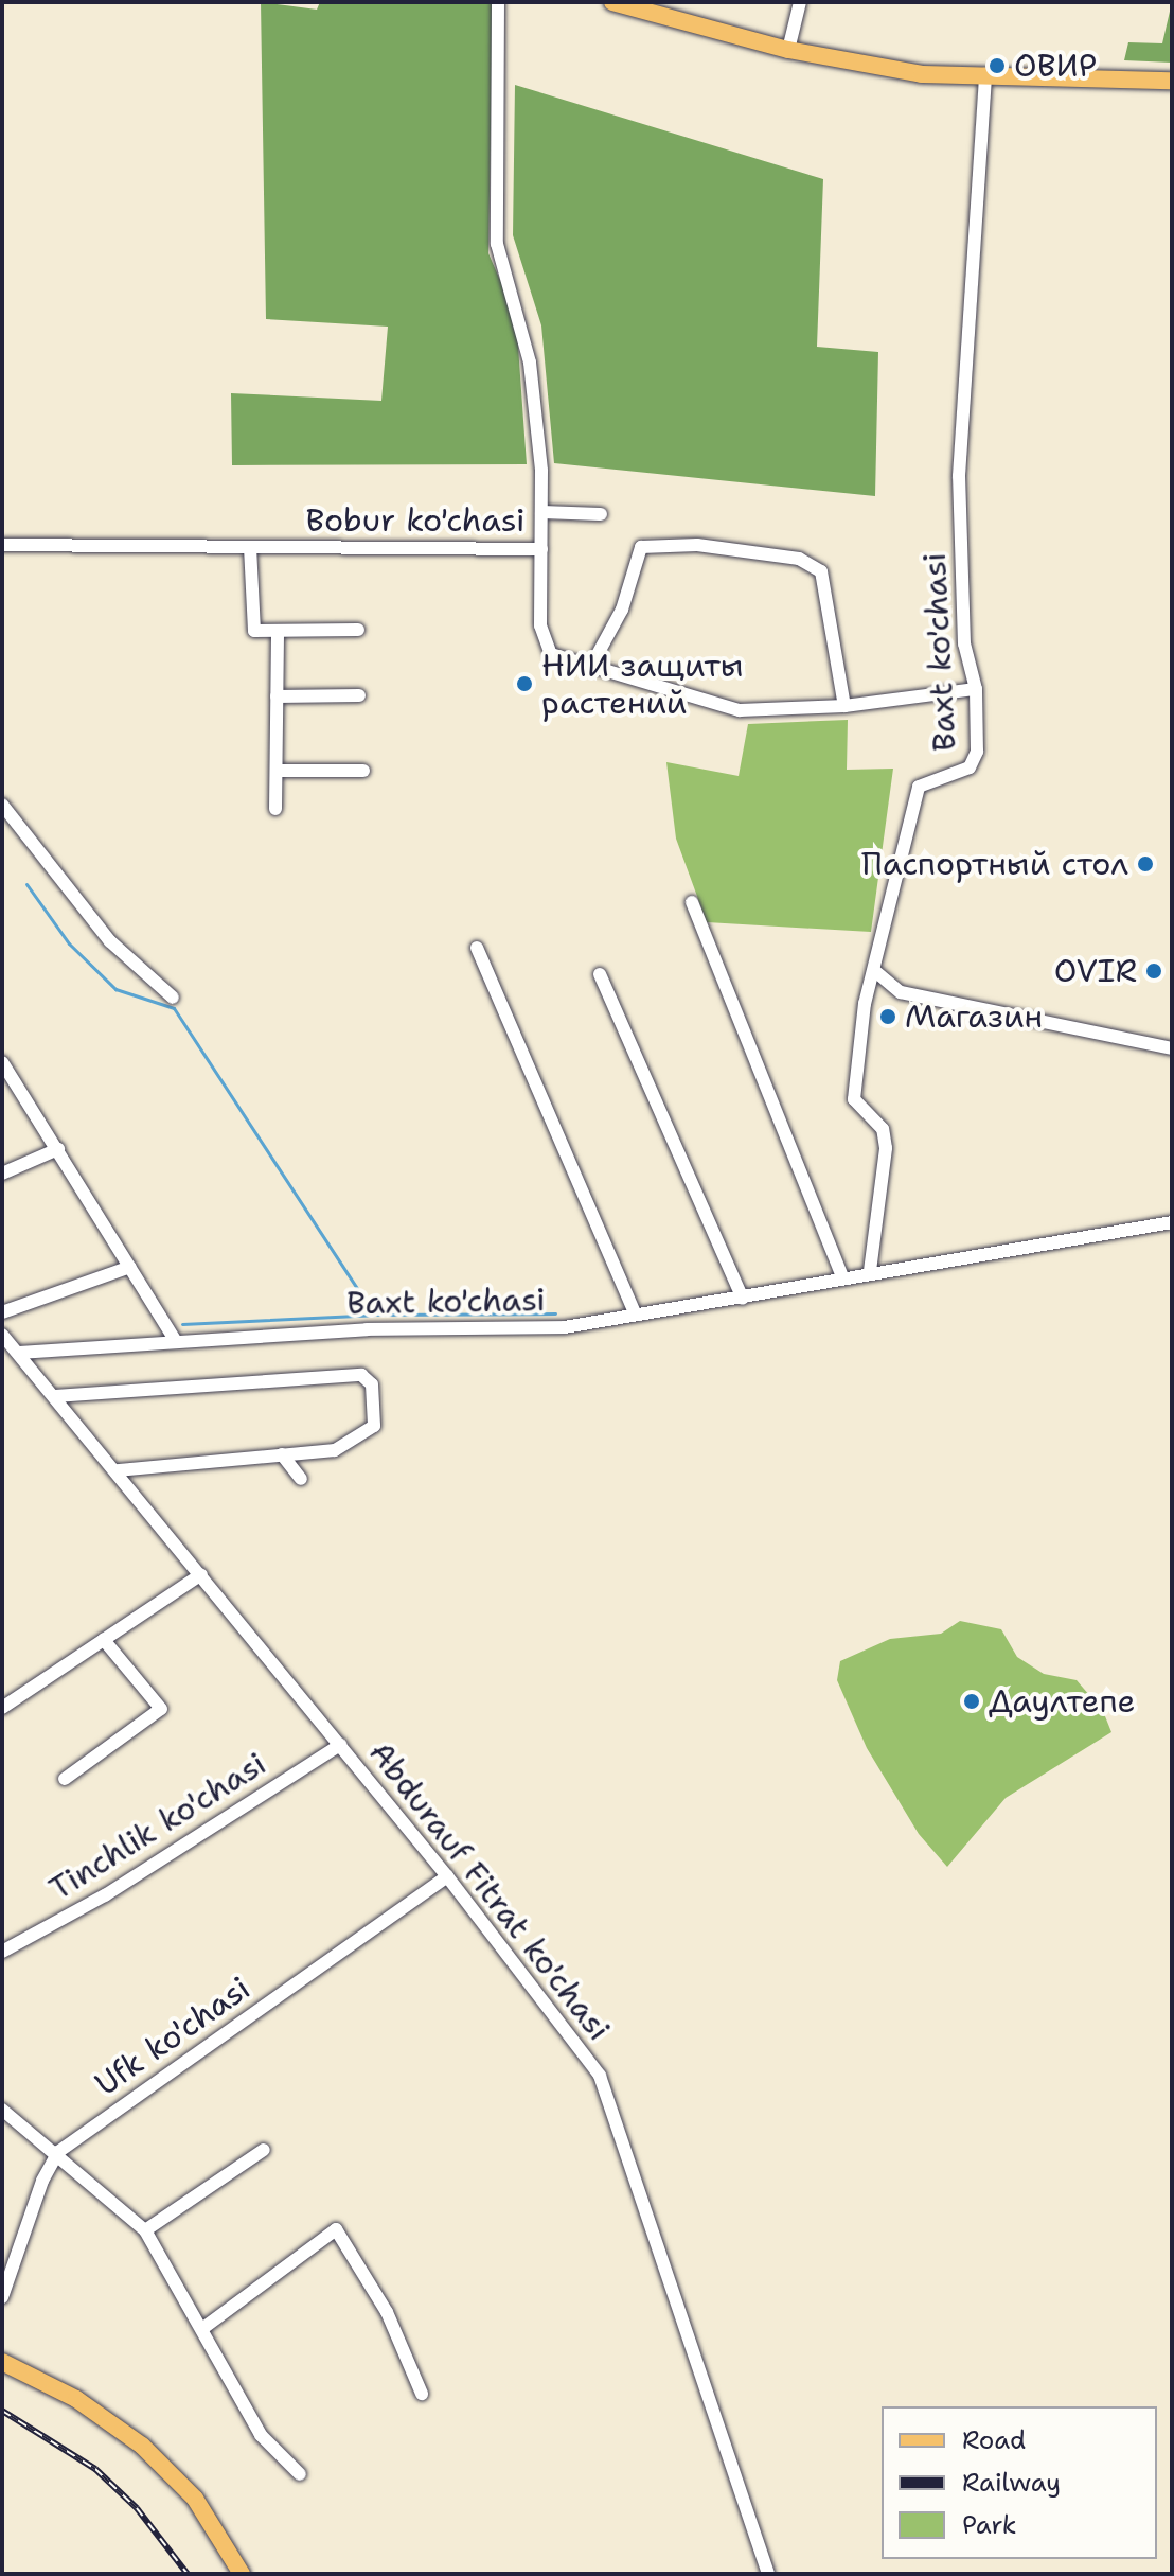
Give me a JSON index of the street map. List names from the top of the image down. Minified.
{"streets":{"street":["Bobur ko'chasi","Baxt ko'chasi","Tinchlik ko'chasi","Abdurauf Fitrat ko'chasi","Ufk ko'chasi"]},"crossings":[["Bobur ko'chasi","Baxt ko'chasi"],["Baxt ko'chasi","Abdurauf Fitrat ko'chasi"],["Tinchlik ko'chasi","Abdurauf Fitrat ko'chasi"],["Abdurauf Fitrat ko'chasi","Ufk ko'chasi"]],"places":["ОВИР","НИИ защиты растений","Паспортный стол","OVIR","Магазин","Даултепе"],"legend":["Road","Railway","Park"]}
